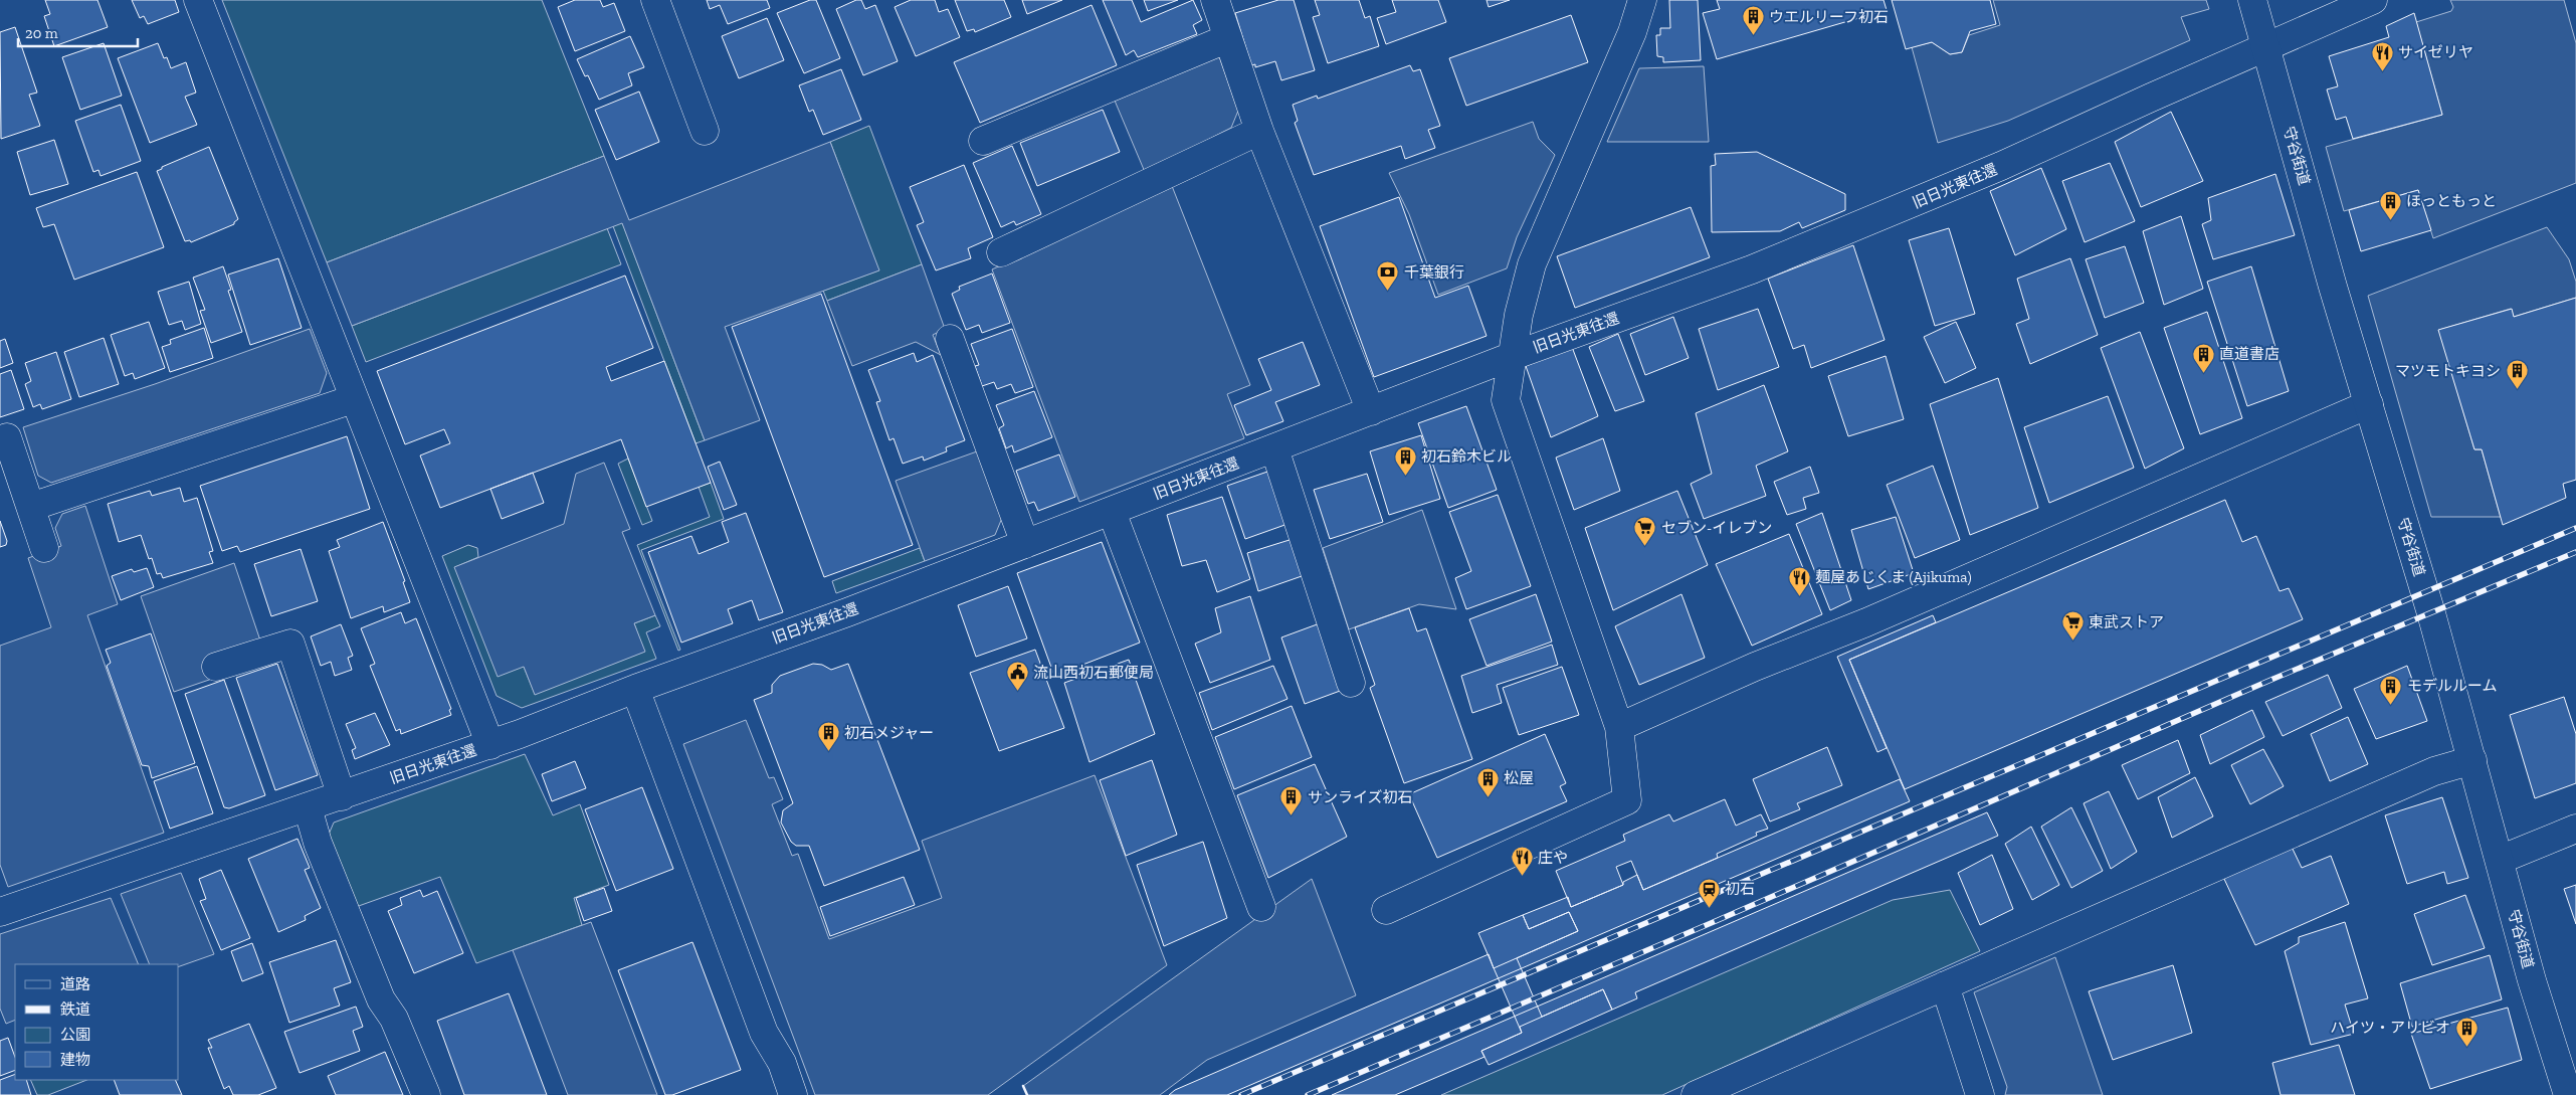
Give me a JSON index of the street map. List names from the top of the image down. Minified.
{"streets":{"street":["守谷街道","旧日光東往還"]},"crossings":[["守谷街道","旧日光東往還"]],"places":{"building":["ウエルリーフ初石","ほっともっと","直道書店","マツモトキヨシ","初石鈴木ビル","モデルルーム","初石メジャー","松屋","サンライズ初石","ハイツ・アリビオ"],"restaurant":["サイゼリヤ","麺屋あじくま (Ajikuma)","庄や"],"bank":["千葉銀行"],"supermarket":["セブン-イレブン","東武ストア"],"public building":["流山西初石郵便局"],"station":["初石"]},"legend":["道路","鉄道","公園","建物"],"scale_bar":"20 m"}
